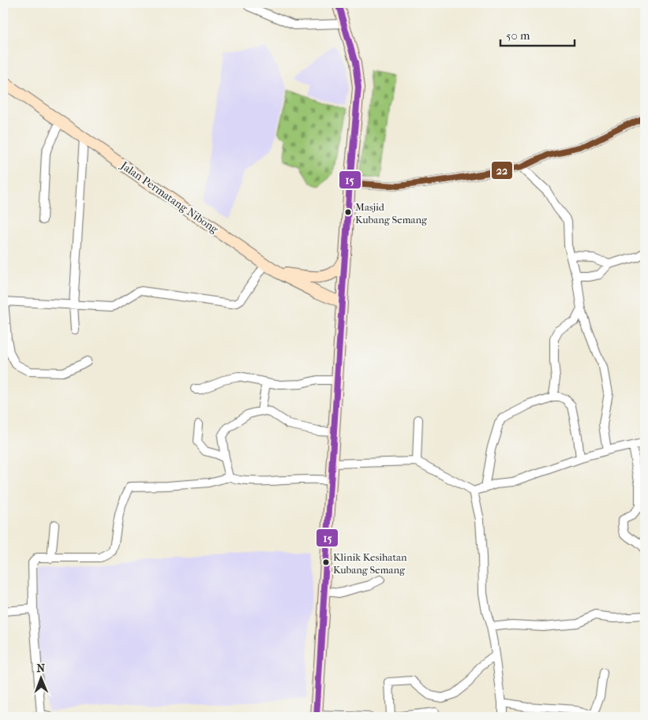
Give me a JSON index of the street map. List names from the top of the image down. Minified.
{"streets":{"main road":["Jalan Permatang Nibong"]},"places":["Masjid Kubang Semang","Klinik Kesihatan Kubang Semang"],"lines":["transit line 15","transit line 22"],"scale_bar":"50 m","north":"top"}
